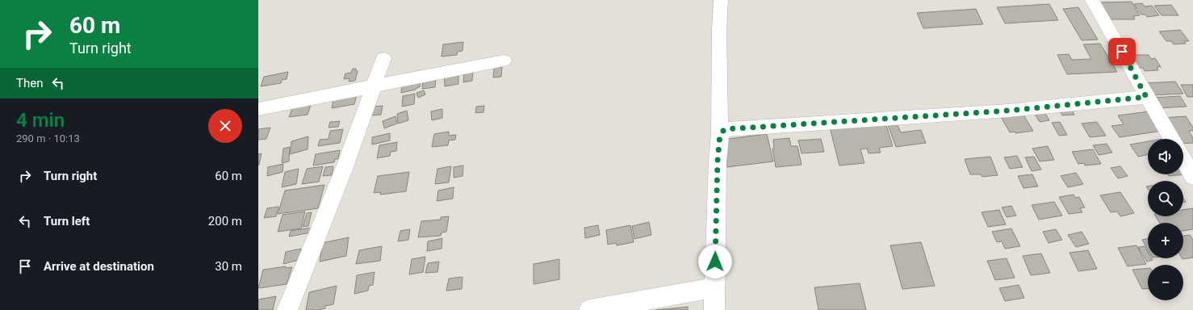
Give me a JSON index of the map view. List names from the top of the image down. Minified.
{"page":{"turn":["60 m","Turn right"],"then":"Then","heading":["4 min","290 m · 10:13"],"map_buttons":["+","−"],"list":[{"name":"Turn right","value":"60 m"},{"name":"Turn left","value":"200 m"},{"name":"Arrive at destination","value":"30 m"}]}}
